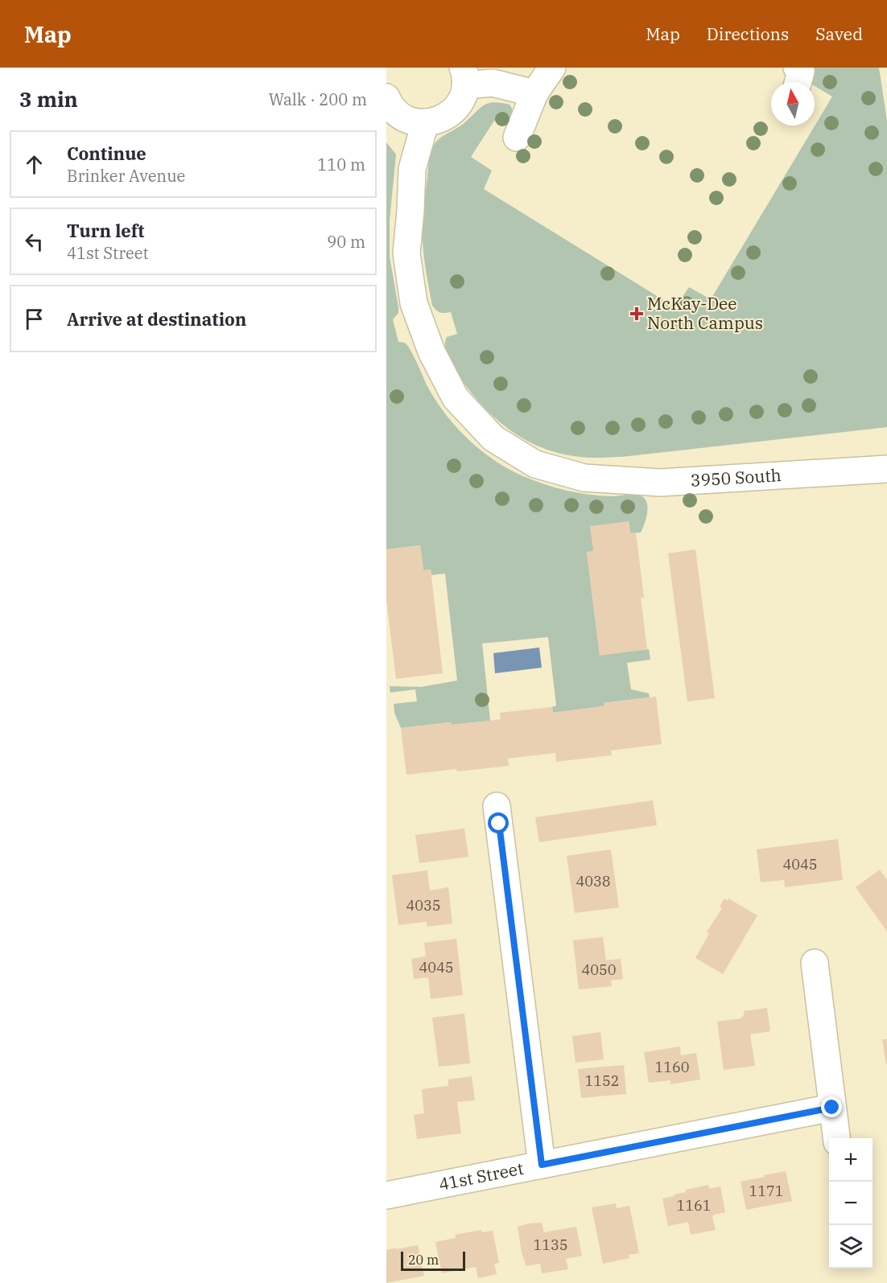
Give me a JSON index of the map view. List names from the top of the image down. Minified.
{"streets":{"street":["3950 South","41st Street"]},"places":{"health":["McKay-Dee North Campus"]},"house_numbers":["4045","4038","4035","4045","4050","1160","1152","1171","1161","1135"],"scale_bar":"20 m","north":"top","page":{"header":"Map","nav":["Map","Directions","Saved"],"heading":["3 min","Walk · 200 m"],"list":[["Continue","Brinker Avenue","110 m"],["Turn left","41st Street","90 m"],"Arrive at destination"],"map_buttons":["+","−"],"scale":"20 m"}}
